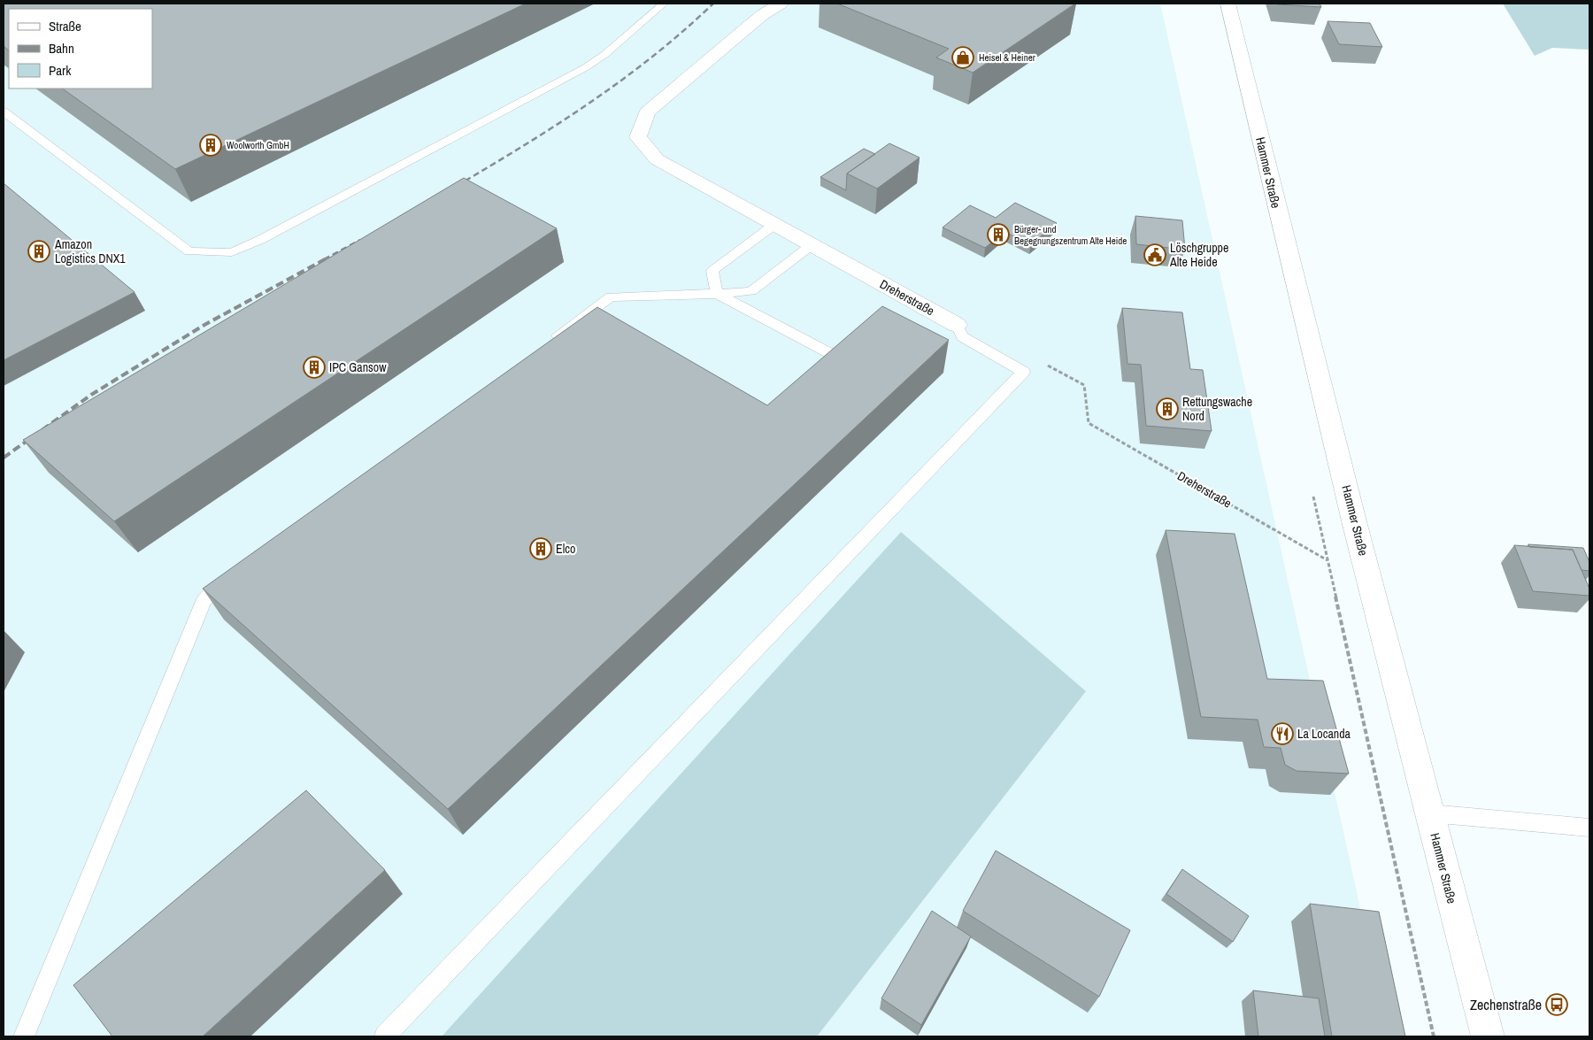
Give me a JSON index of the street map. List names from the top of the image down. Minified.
{"streets":{"main road":["Hammer Straße","Dreherstraße"]},"places":{"shop":["Heisel & Heiner"],"building":["Woolworth GmbH","Bürger- und Begegnungszentrum Alte Heide","Amazon Logistics DNX1","IPC Gansow","Rettungswache Nord","Elco"],"public building":["Löschgruppe Alte Heide"],"restaurant":["La Locanda"],"bus stop":["Zechenstraße"]},"legend":["Straße","Bahn","Park"]}
